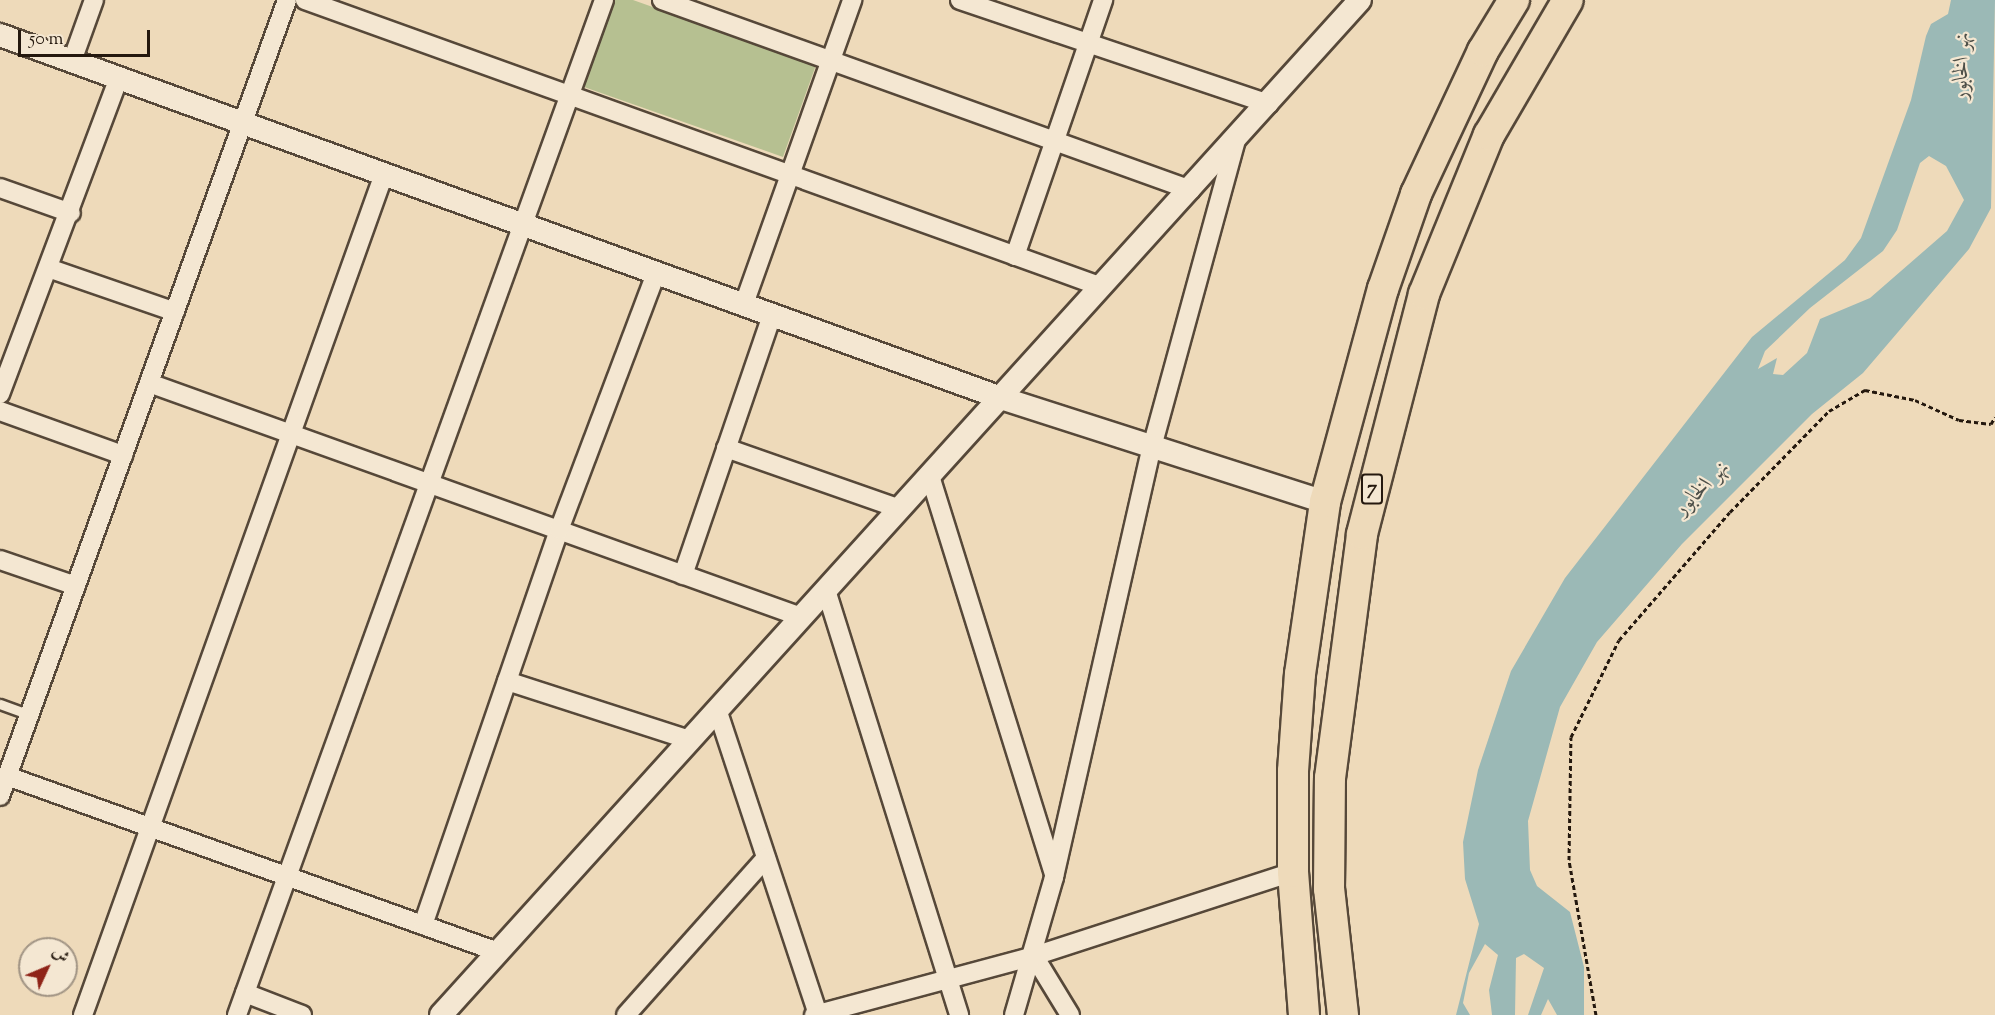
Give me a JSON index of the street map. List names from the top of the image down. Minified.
{"streets":{"highway":["7"]},"water":["نهر الخابور"],"scale_bar":"50 m","north":"top right"}
